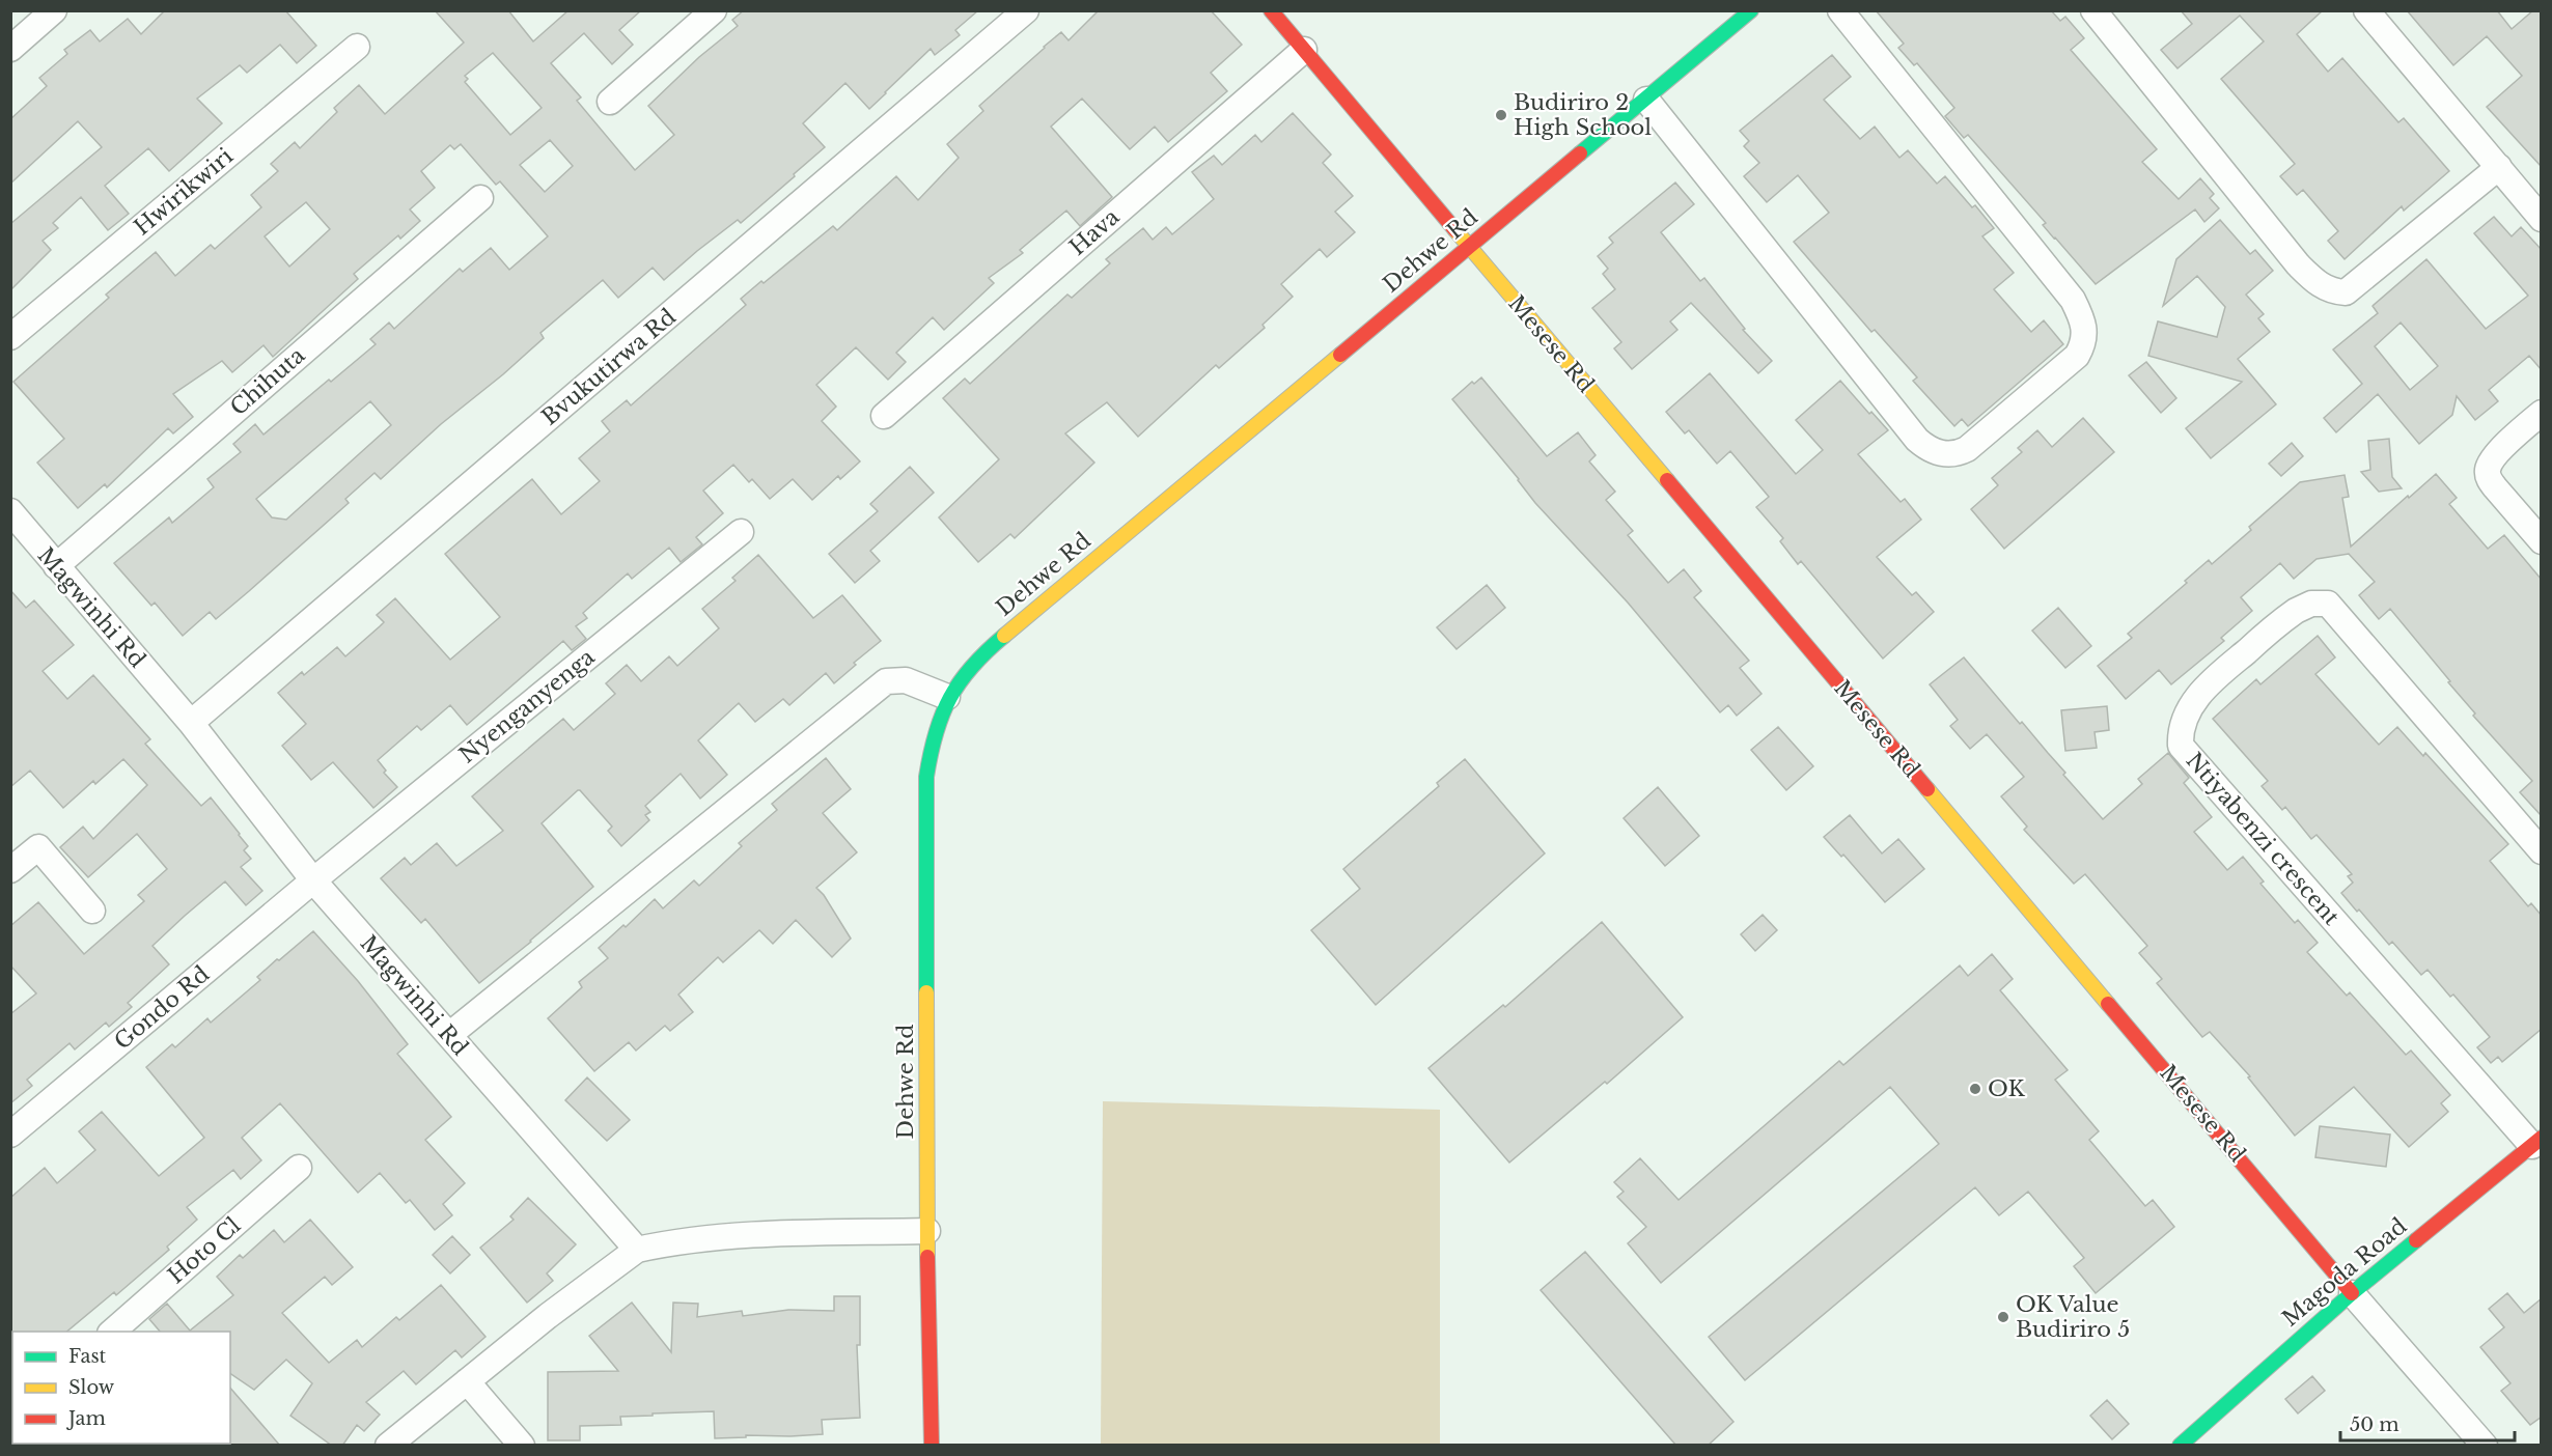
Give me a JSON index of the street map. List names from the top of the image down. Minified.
{"streets":{"street":["Hwirikwiri","Hava","Dehwe Rd","Mesese Rd","Bvukutirwa Rd","Chihuta","Magwinhi Rd","Nyenganyenga","Ntiyabenzi crescent","Gondo Rd","Hoto Cl","Magoda Road"]},"crossings":[["Hava","Mesese Rd"],["Dehwe Rd","Mesese Rd"],["Mesese Rd","Magoda Road"],["Bvukutirwa Rd","Magwinhi Rd"],["Chihuta","Magwinhi Rd"],["Magwinhi Rd","Nyenganyenga"],["Magwinhi Rd","Gondo Rd"],["Nyenganyenga","Gondo Rd"],["Ntiyabenzi crescent","Magoda Road"]],"places":["Budiriro 2 High School","OK","OK Value Budiriro 5"],"legend":["Fast","Slow","Jam"],"scale_bar":"50 m"}
